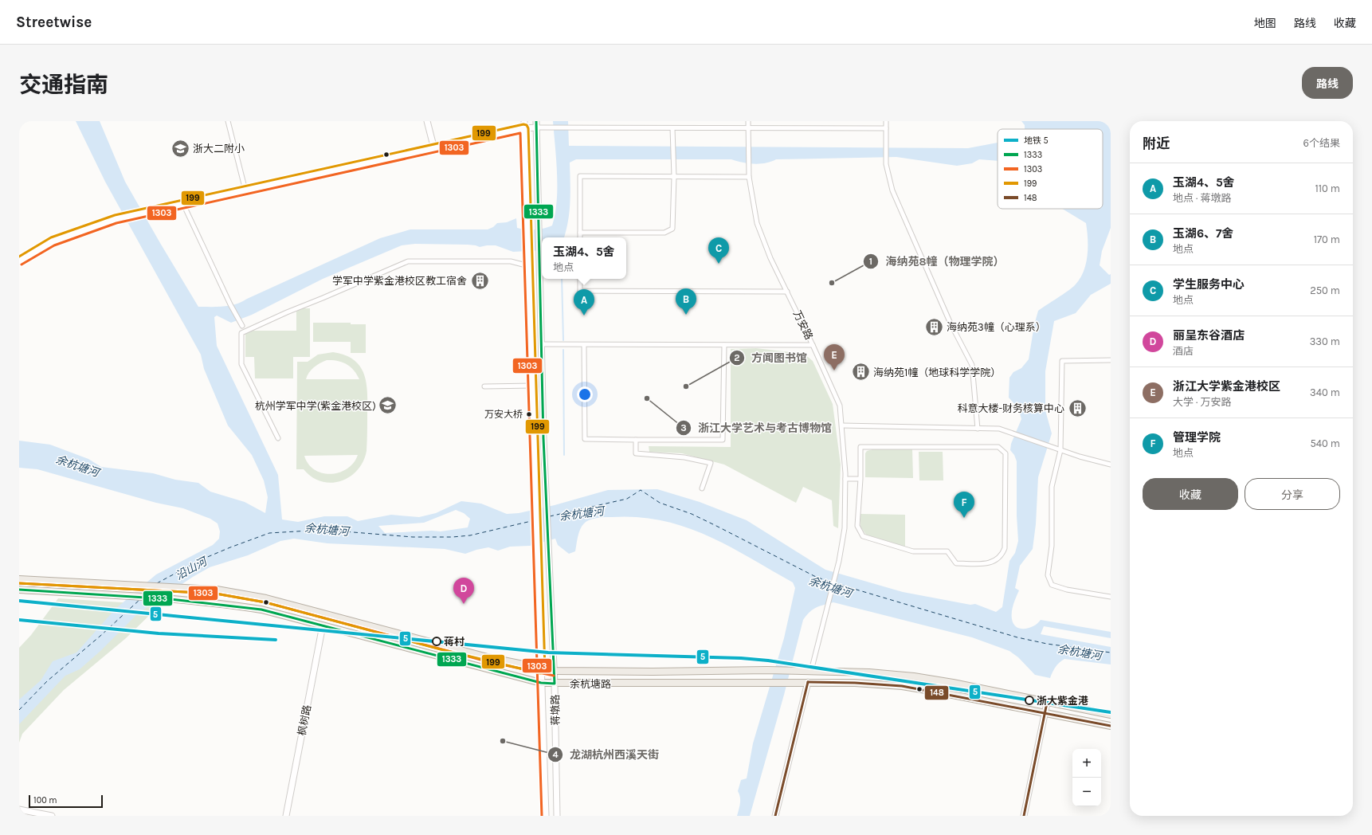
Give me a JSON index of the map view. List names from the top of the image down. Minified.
{"streets":{"main road":["余杭塘路","蒋墩路","枫树路"],"street":["万安路"]},"crossings":[["万安路","余杭塘路"],["余杭塘路","蒋墩路"],["余杭塘路","枫树路"]],"water":["余杭塘河","沿山河"],"places":{"school or university":["浙大二附小","杭州学军中学(紫金港校区)"],"building":["学军中学紫金港校区教工宿舍","海纳苑3幢（心理系）","海纳苑1幢（地球科学学院）","科意大楼-财务核算中心"],"other":["海纳苑8幢（物理学院）","方闻图书馆","浙江大学艺术与考古博物馆","万安大桥","蒋村","浙大紫金港","龙湖杭州西溪天街"]},"lines":["transit line 1333","transit line 199","transit line 1303","metro line 5","transit line 148"],"legend":["地铁 5","1333","1303","199","148"],"scale_bar":"100 m","page":{"header":"Streetwise","nav":["地图","路线","收藏"],"title":"交通指南","buttons":["路线",["收藏","分享"]],"heading":["附近","6个结果"],"list":[{"mark":"A","name":"玉湖4、5舍","note":"地点 · 蒋墩路","value":"110 m"},{"mark":"B","name":"玉湖6、7舍","note":"地点","value":"170 m"},{"mark":"C","name":"学生服务中心","note":"地点","value":"250 m"},{"mark":"D","name":"丽呈东谷酒店","note":"酒店","value":"330 m"},{"mark":"E","name":"浙江大学紫金港校区","note":"大学 · 万安路","value":"340 m"},{"mark":"F","name":"管理学院","note":"地点","value":"540 m"}],"popup":["玉湖4、5舍","地点"],"pins":["C","B","A","E","F","D"],"map_buttons":["+","−"],"scale":"100 m"}}
